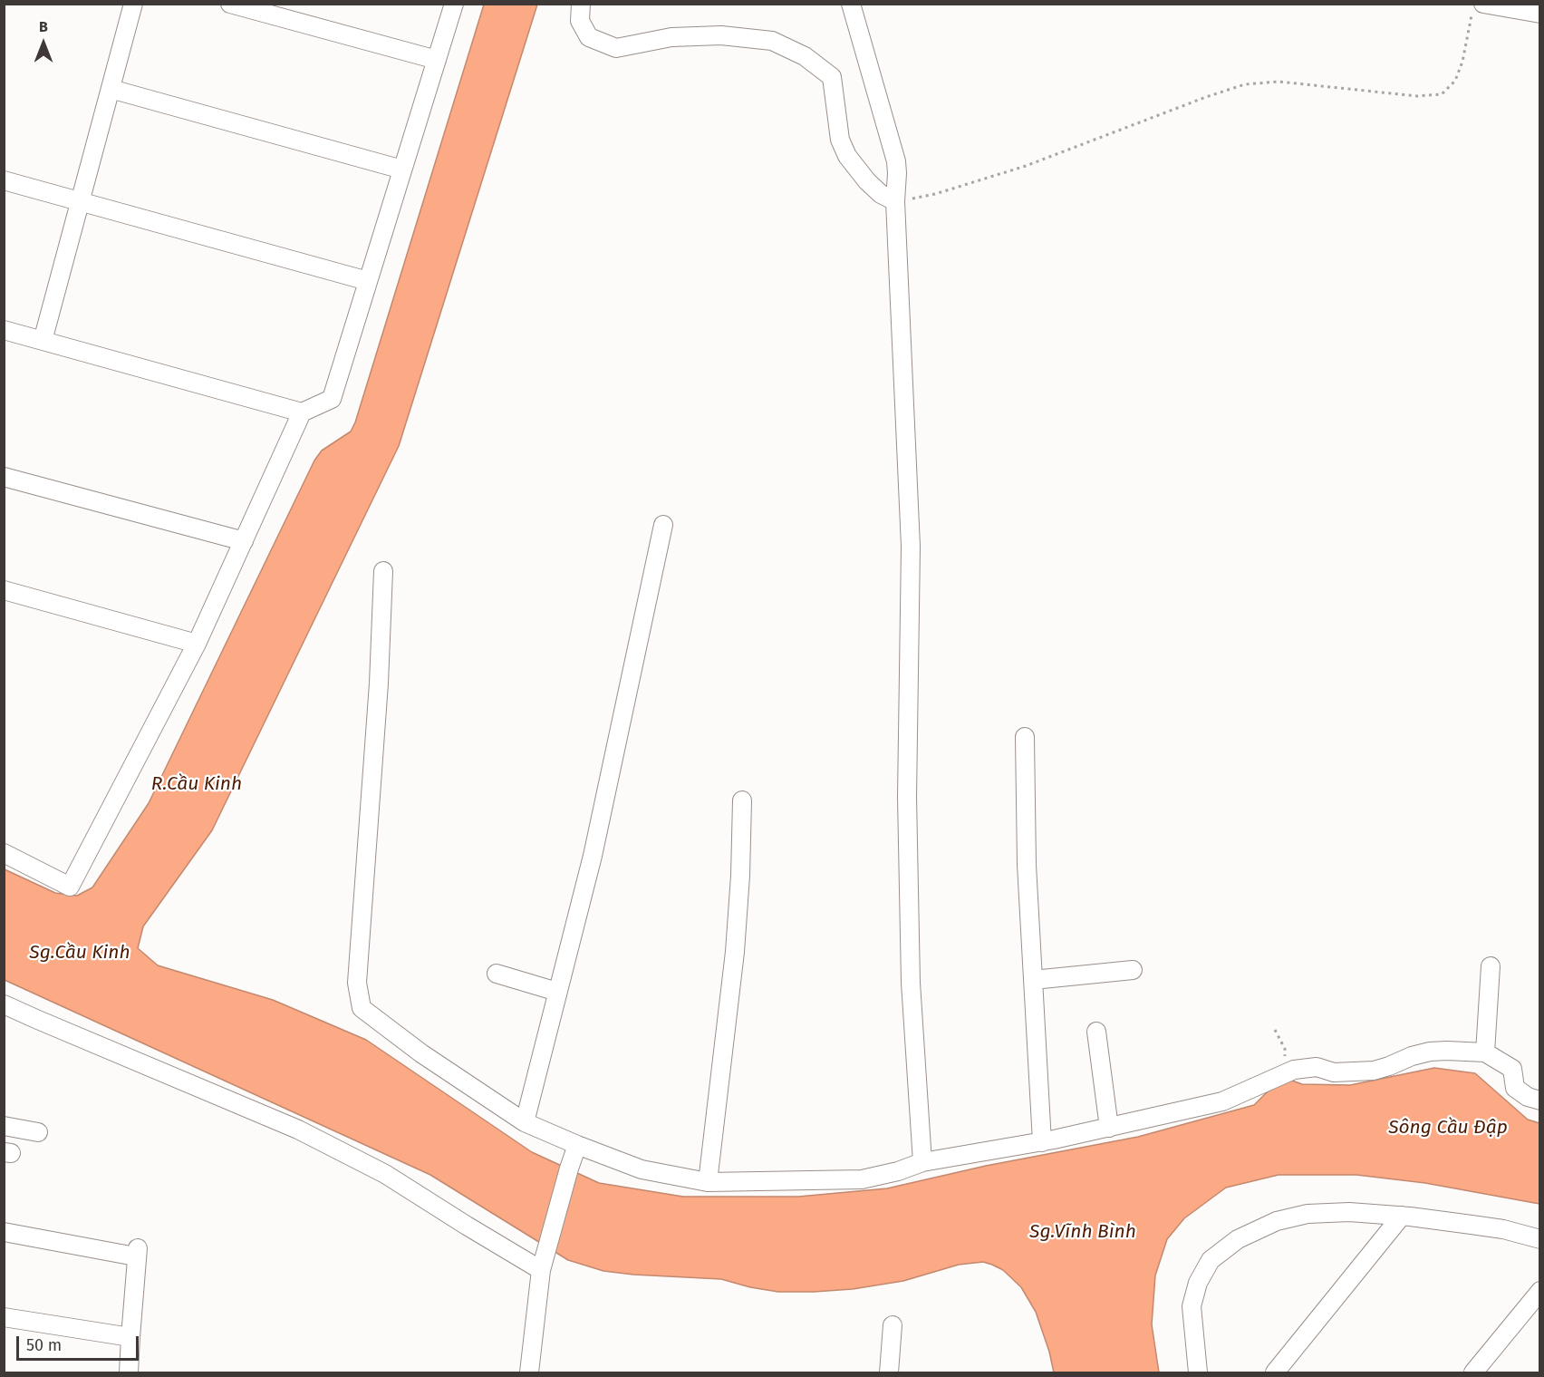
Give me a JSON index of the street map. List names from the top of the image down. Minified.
{"water":["R.Cầu Kinh","Sg.Cầu Kinh","Sông Cầu Đập","Sg.Vĩnh Bình"],"scale_bar":"50 m","north":"top"}
